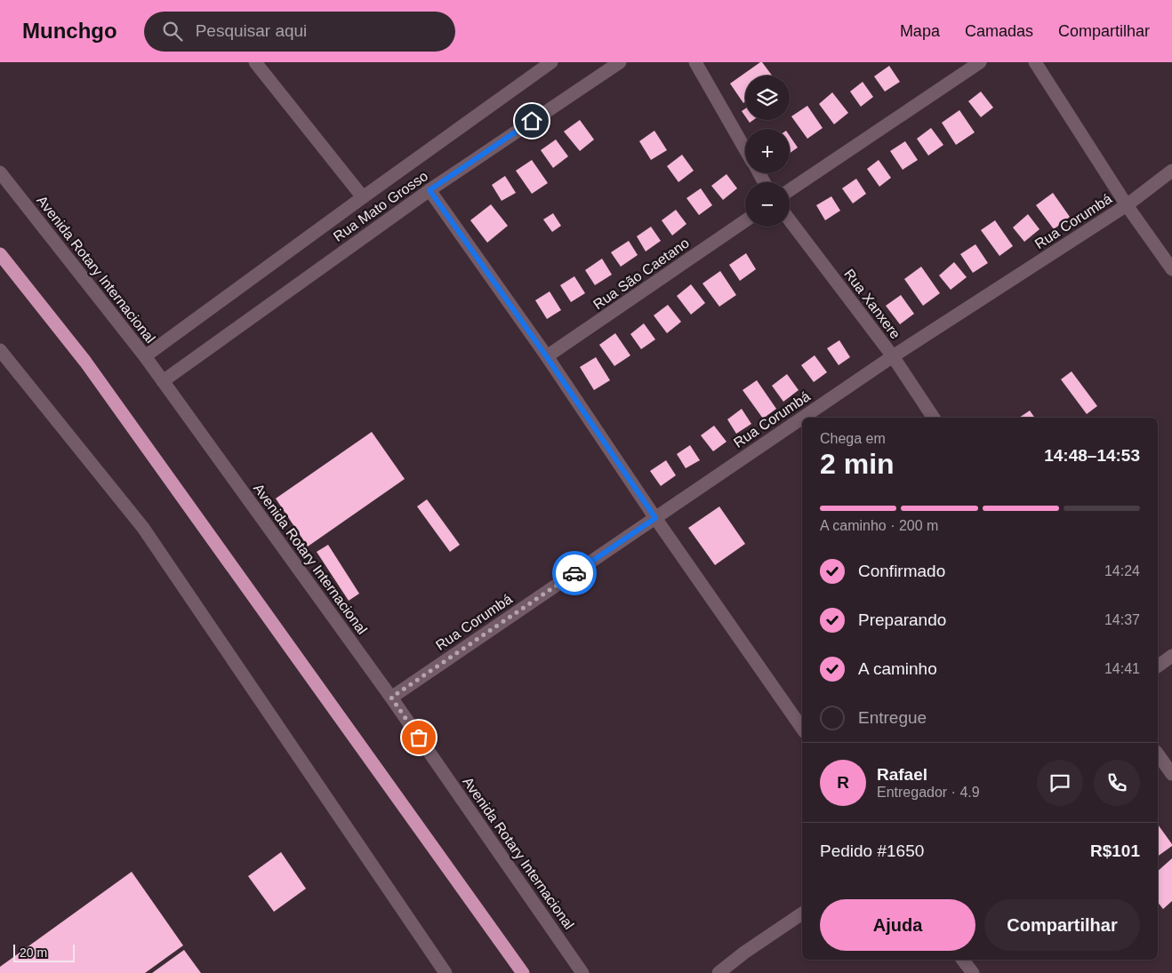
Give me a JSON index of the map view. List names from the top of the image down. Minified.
{"streets":{"street":["Rua Mato Grosso","Rua Corumbá","Avenida Rotary Internacional","Rua São Caetano","Rua Xanxere"]},"crossings":[["Rua Mato Grosso","Avenida Rotary Internacional"],["Rua Corumbá","Avenida Rotary Internacional"],["Rua Corumbá","Rua Xanxere"]],"scale_bar":"20 m","page":{"header":"Munchgo","search":"Pesquisar aqui","nav":["Mapa","Camadas","Compartilhar"],"map_buttons":["+","−"],"heading":["2 min","Chega em","14:48–14:53"],"panel":["Rafael","Entregador · 4.9","Pedido #1650","R$101"],"bar":"A caminho · 200 m","list":[["Confirmado","14:24"],["Preparando","14:37"],["A caminho","14:41"],"Entregue"],"round":"R","buttons":["Ajuda","Compartilhar"],"scale":"20 m"}}
